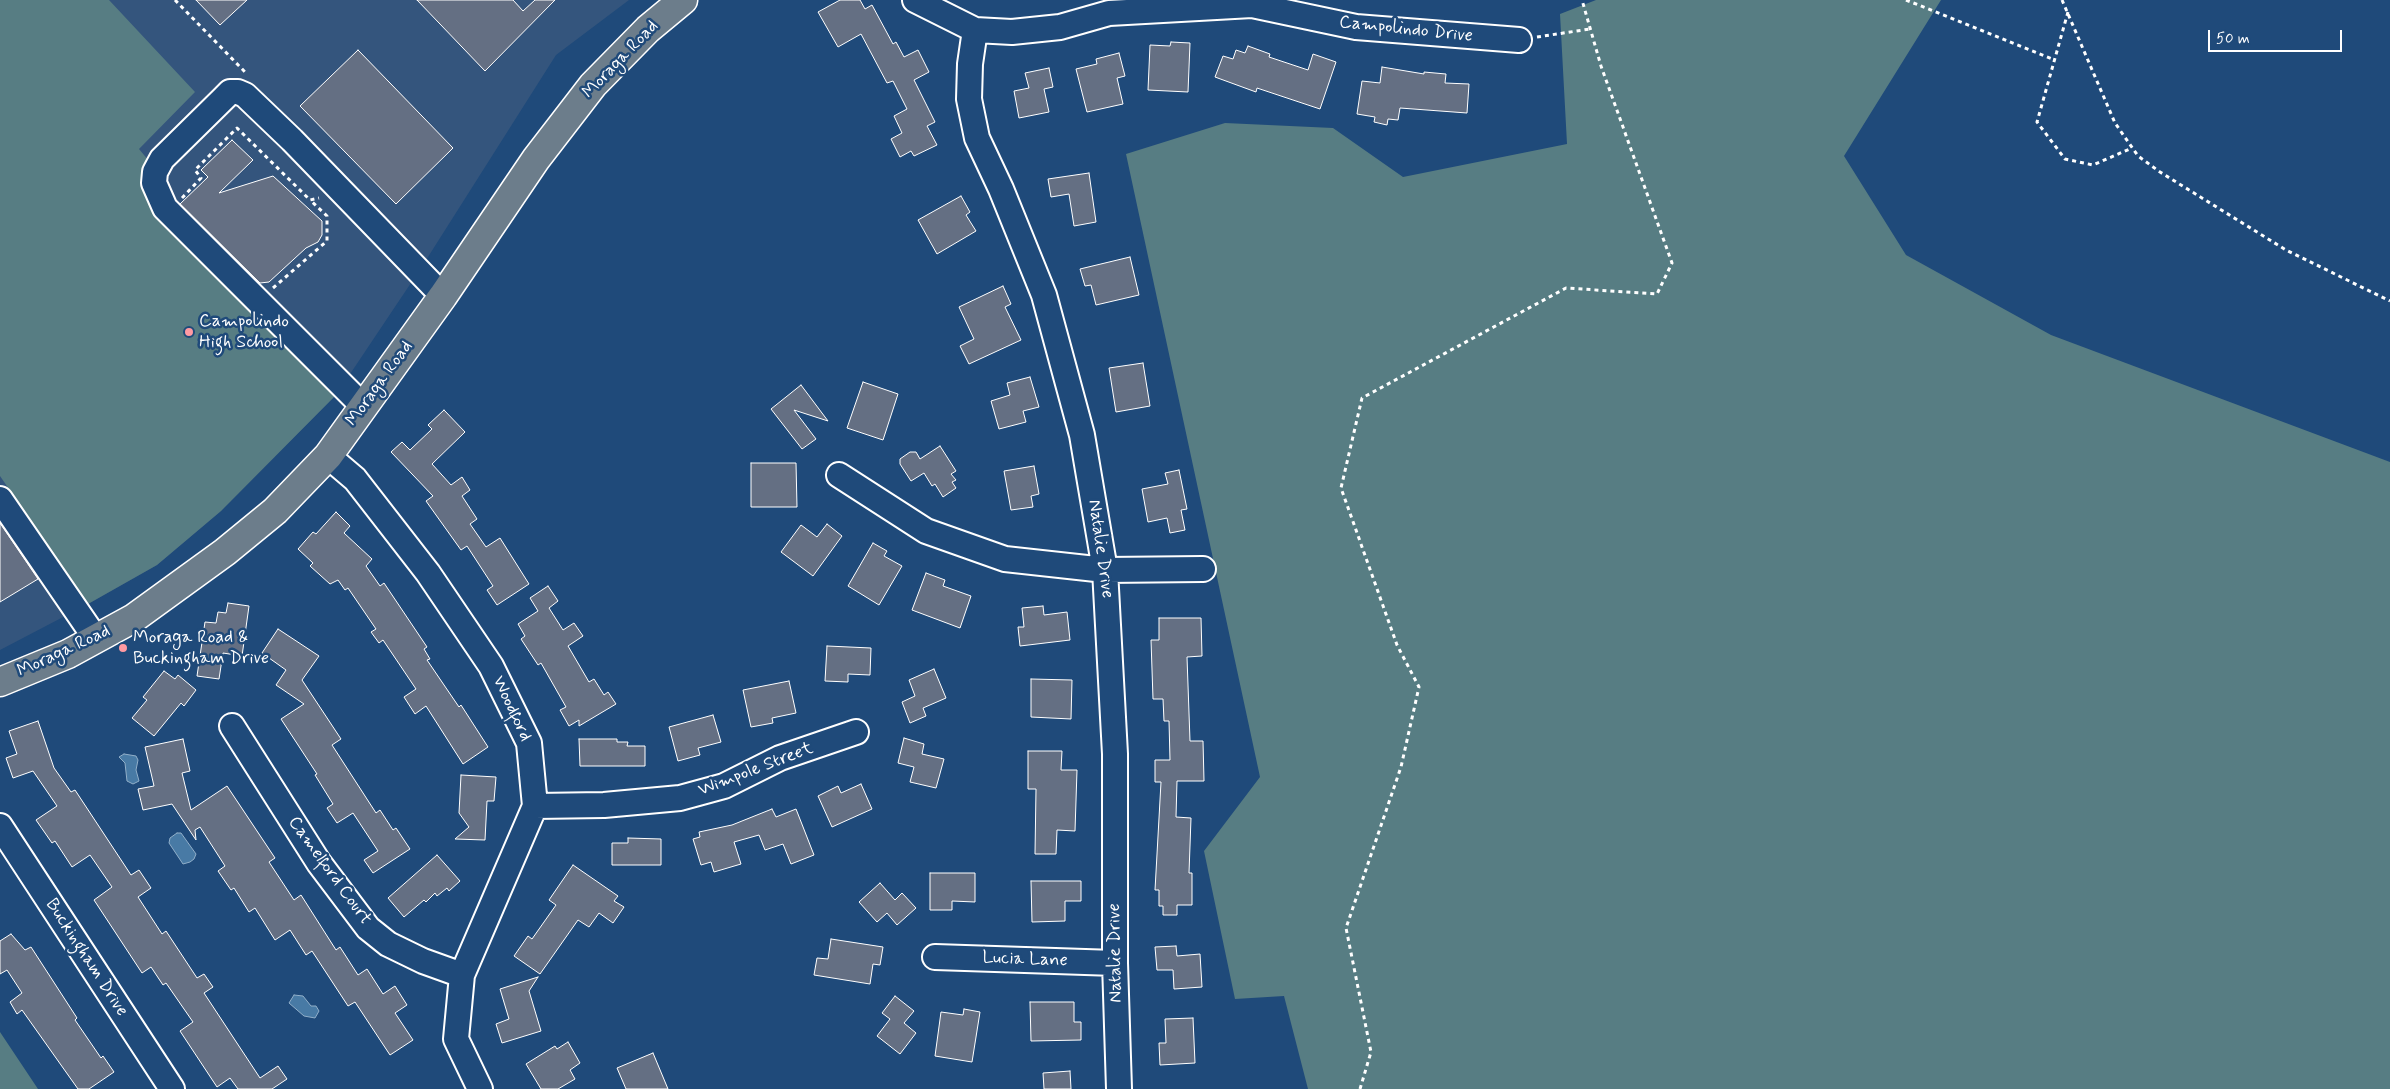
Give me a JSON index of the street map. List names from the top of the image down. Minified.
{"streets":{"main road":["Moraga Road"],"street":["Campolindo Drive","Natalie Drive","Woodford","Wimpole Street","Camelford Court","Buckingham Drive","Lucia Lane"]},"crossings":[["Campolindo Drive","Natalie Drive"],["Moraga Road","Woodford"],["Natalie Drive","Lucia Lane"],["Woodford","Wimpole Street"],["Woodford","Camelford Court"]],"places":["Campolindo High School","Moraga Road & Buckingham Drive"],"scale_bar":"50 m"}
